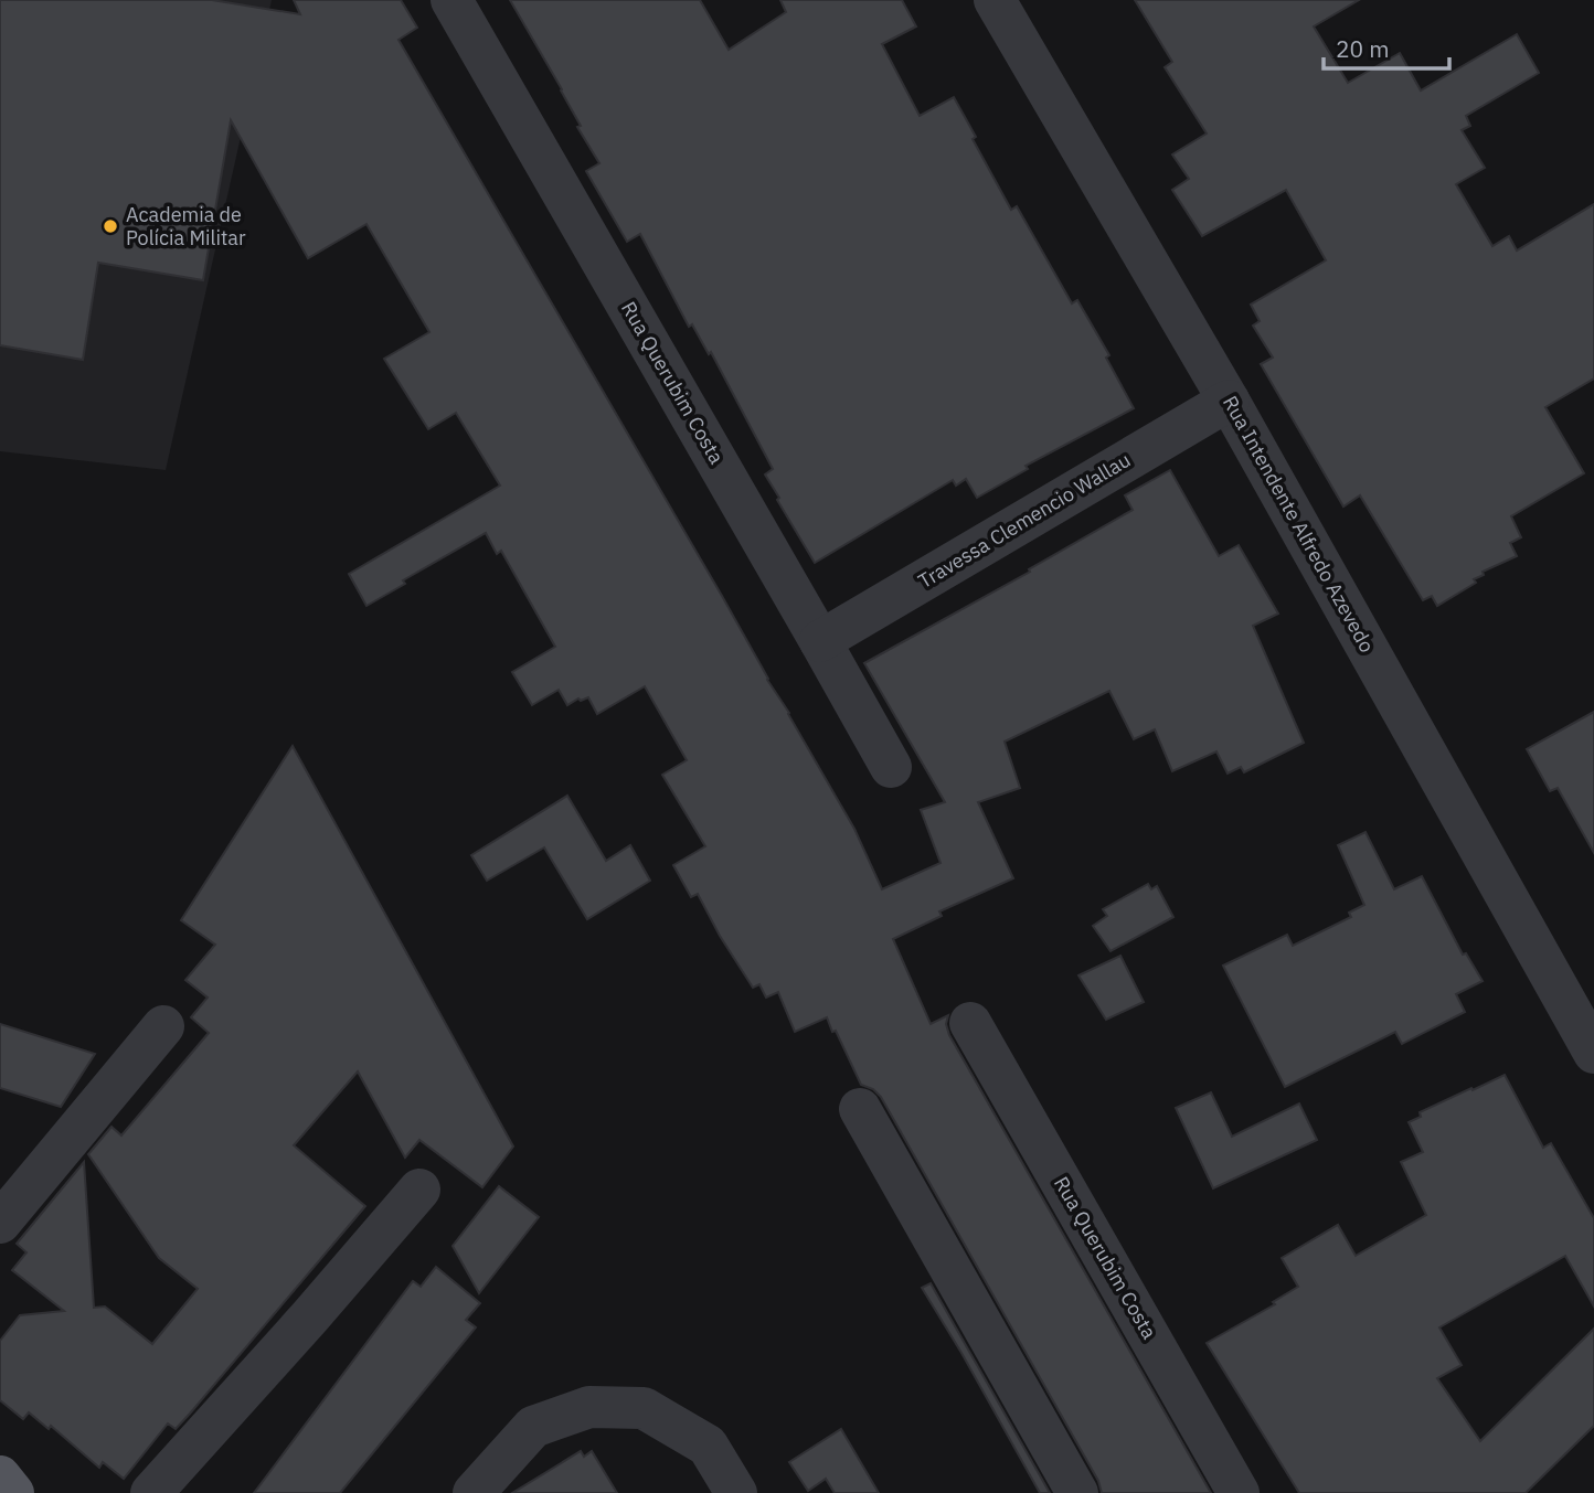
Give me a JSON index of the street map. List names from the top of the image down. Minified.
{"streets":{"street":["Rua Querubim Costa","Travessa Clemencio Wallau","Rua Intendente Alfredo Azevedo"]},"crossings":[["Rua Querubim Costa","Travessa Clemencio Wallau"],["Travessa Clemencio Wallau","Rua Intendente Alfredo Azevedo"]],"places":["Academia de Polícia Militar"],"scale_bar":"20 m"}
